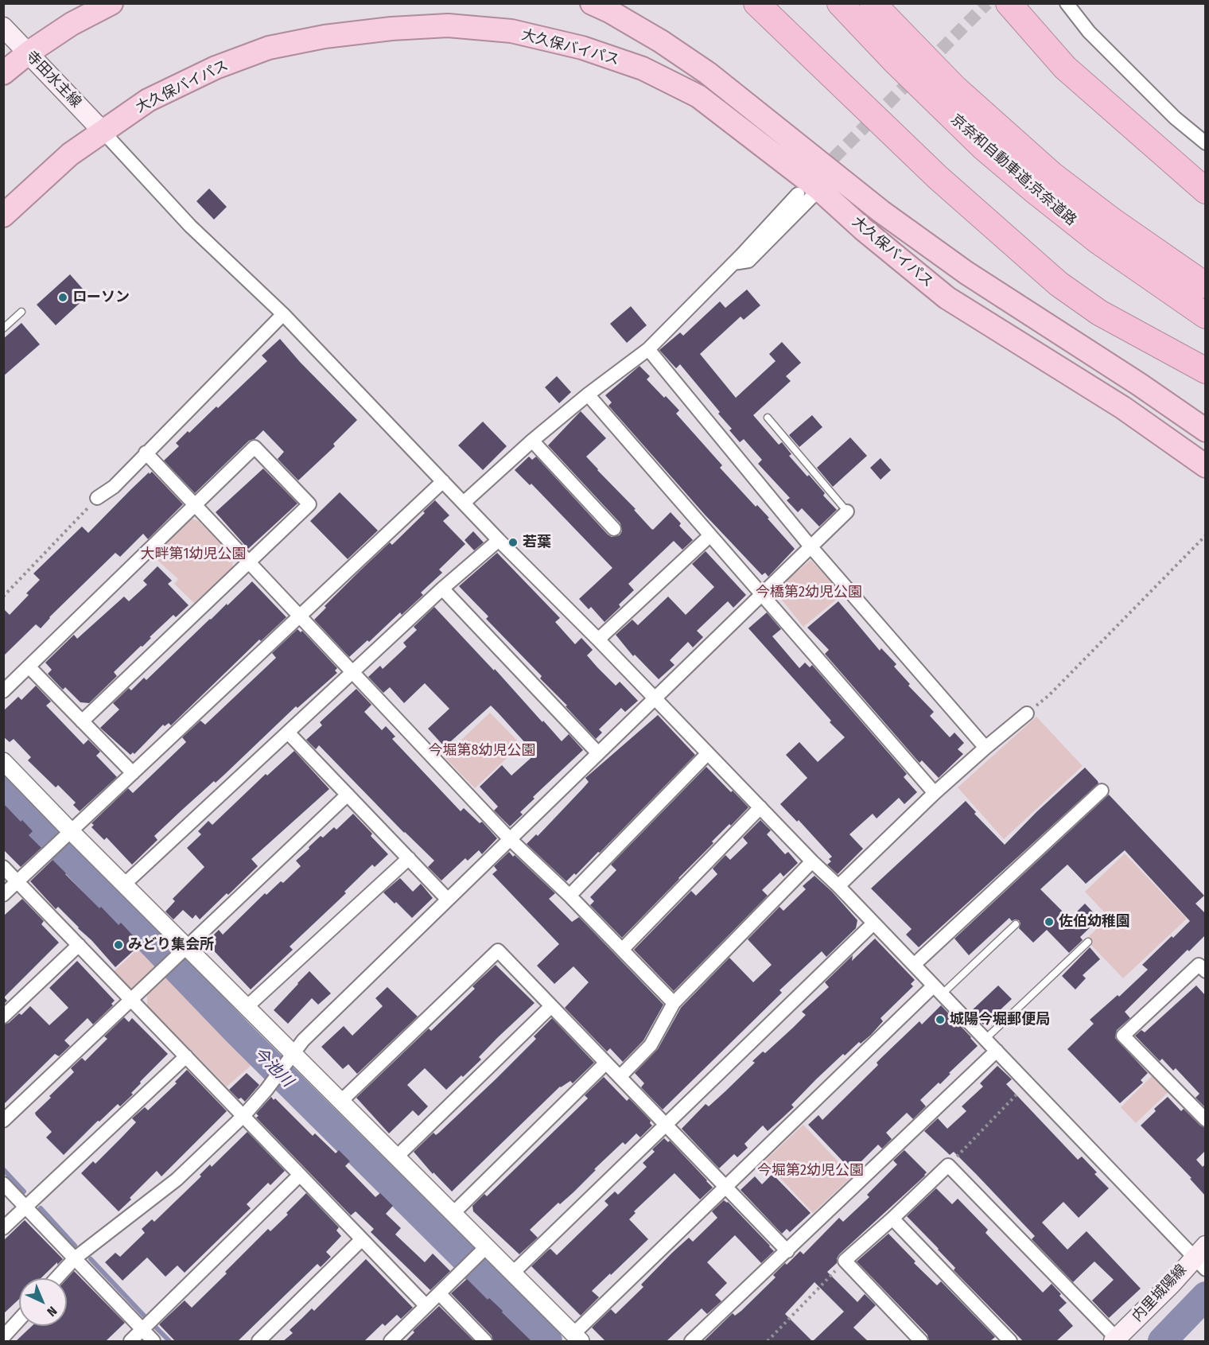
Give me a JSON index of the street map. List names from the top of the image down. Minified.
{"streets":{"highway":["大久保バイパス","京奈和自動車道;京奈道路"],"main road":["寺田水主線","内里城陽線"]},"crossings":[["大久保バイパス","寺田水主線"]],"water":["今池川"],"parks":["大畔第1幼児公園","今橋第2幼児公園","今堀第8幼児公園","今堀第2幼児公園"],"places":["ローソン","若葉","佐伯幼稚園","みどり集会所","城陽今堀郵便局"],"north":"bottom right"}
